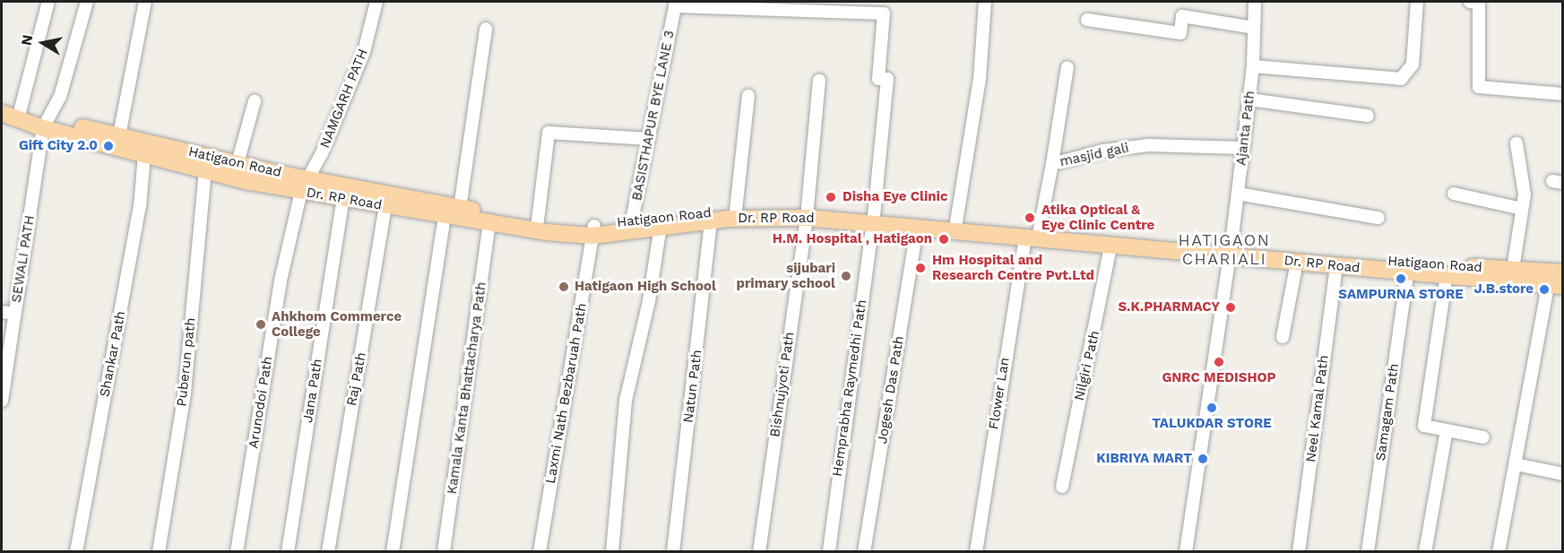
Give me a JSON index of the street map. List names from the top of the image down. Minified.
{"streets":{"main road":["Hatigaon Road","Dr. RP Road"],"street":["NAMGARH PATH","BASISTHAPUR BYE LANE 3","Ajanta Path","masjid gali","SEWALI PATH","Shankar Path","Puberun path","Nilgiri Path","Raj Path","Bishnujyoti Path","Natun Path","Kamala Kanta Bhattacharya Path","Hemprabha Raymedhi Path","Jogesh Das Path","Jana Path","Laxmi Nath Bezbaruah Path","Flower Lan","Arunodoi Path","Neel Kamal Path","Samagam Path"]},"crossings":[["NAMGARH PATH","Hatigaon Road"],["NAMGARH PATH","Dr. RP Road"],["NAMGARH PATH","Arunodoi Path"],["BASISTHAPUR BYE LANE 3","Hatigaon Road"],["BASISTHAPUR BYE LANE 3","Dr. RP Road"],["BASISTHAPUR BYE LANE 3","Hemprabha Raymedhi Path"],["Ajanta Path","masjid gali"],["Ajanta Path","Hatigaon Road"],["Ajanta Path","Dr. RP Road"],["masjid gali","Hatigaon Road"],["masjid gali","Dr. RP Road"],["masjid gali","Flower Lan"],["Hatigaon Road","Dr. RP Road"],["Hatigaon Road","SEWALI PATH"],["Hatigaon Road","Hemprabha Raymedhi Path"],["Hatigaon Road","Laxmi Nath Bezbaruah Path"],["Hatigaon Road","Flower Lan"],["Hatigaon Road","Arunodoi Path"],["Dr. RP Road","SEWALI PATH"],["Dr. RP Road","Shankar Path"],["Dr. RP Road","Puberun path"],["Dr. RP Road","Nilgiri Path"],["Dr. RP Road","Raj Path"],["Dr. RP Road","Bishnujyoti Path"],["Dr. RP Road","Natun Path"],["Dr. RP Road","Kamala Kanta Bhattacharya Path"],["Dr. RP Road","Hemprabha Raymedhi Path"],["Dr. RP Road","Jogesh Das Path"],["Dr. RP Road","Jana Path"],["Dr. RP Road","Laxmi Nath Bezbaruah Path"],["Dr. RP Road","Flower Lan"],["Dr. RP Road","Arunodoi Path"],["Dr. RP Road","Neel Kamal Path"],["Dr. RP Road","Samagam Path"]],"districts":["HATIGAON CHARIALI"],"places":["Gift City 2.0","Disha Eye Clinic","Atika Optical & Eye Clinic Centre","H.M. Hospital , Hatigaon","Hm Hospital and Research Centre Pvt.Ltd","sijubari primary school","SAMPURNA STORE","Hatigaon High School","J.B.store","S.K.PHARMACY","Ahkhom Commerce College","GNRC MEDISHOP","TALUKDAR STORE","KIBRIYA MART"],"north":"left"}
